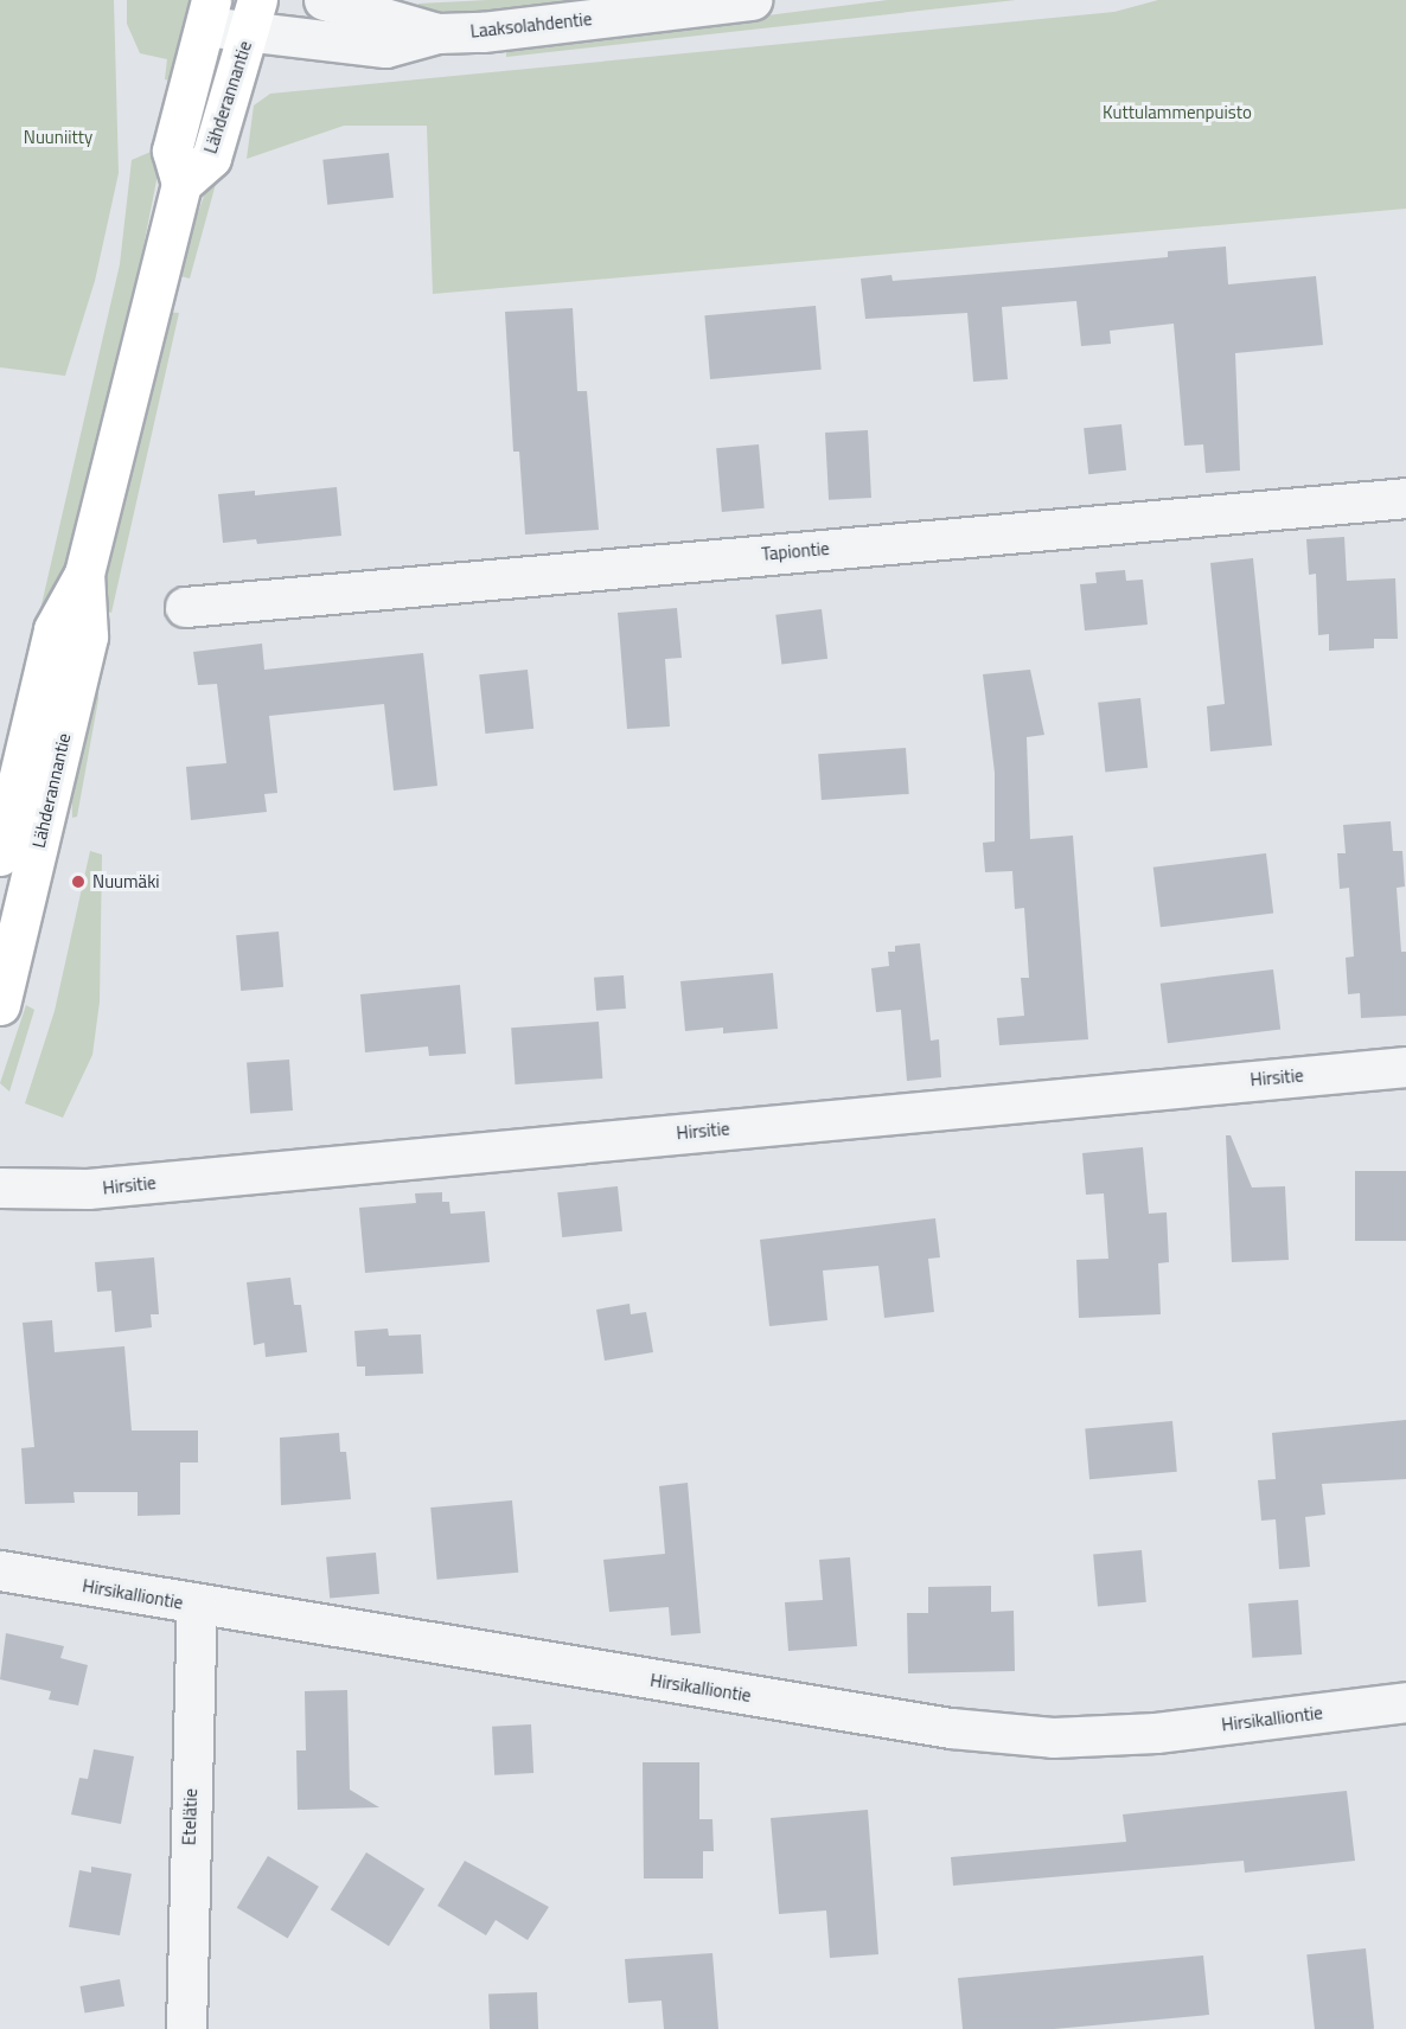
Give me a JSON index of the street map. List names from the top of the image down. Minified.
{"streets":{"main road":["Lähderannantie"],"street":["Laaksolahdentie","Tapiontie","Hirsitie","Hirsikalliontie","Etelätie"]},"crossings":[["Laaksolahdentie","Lähderannantie"],["Hirsikalliontie","Etelätie"]],"parks":["Kuttulammenpuisto","Nuuniitty"],"places":["Nuumäki"]}
